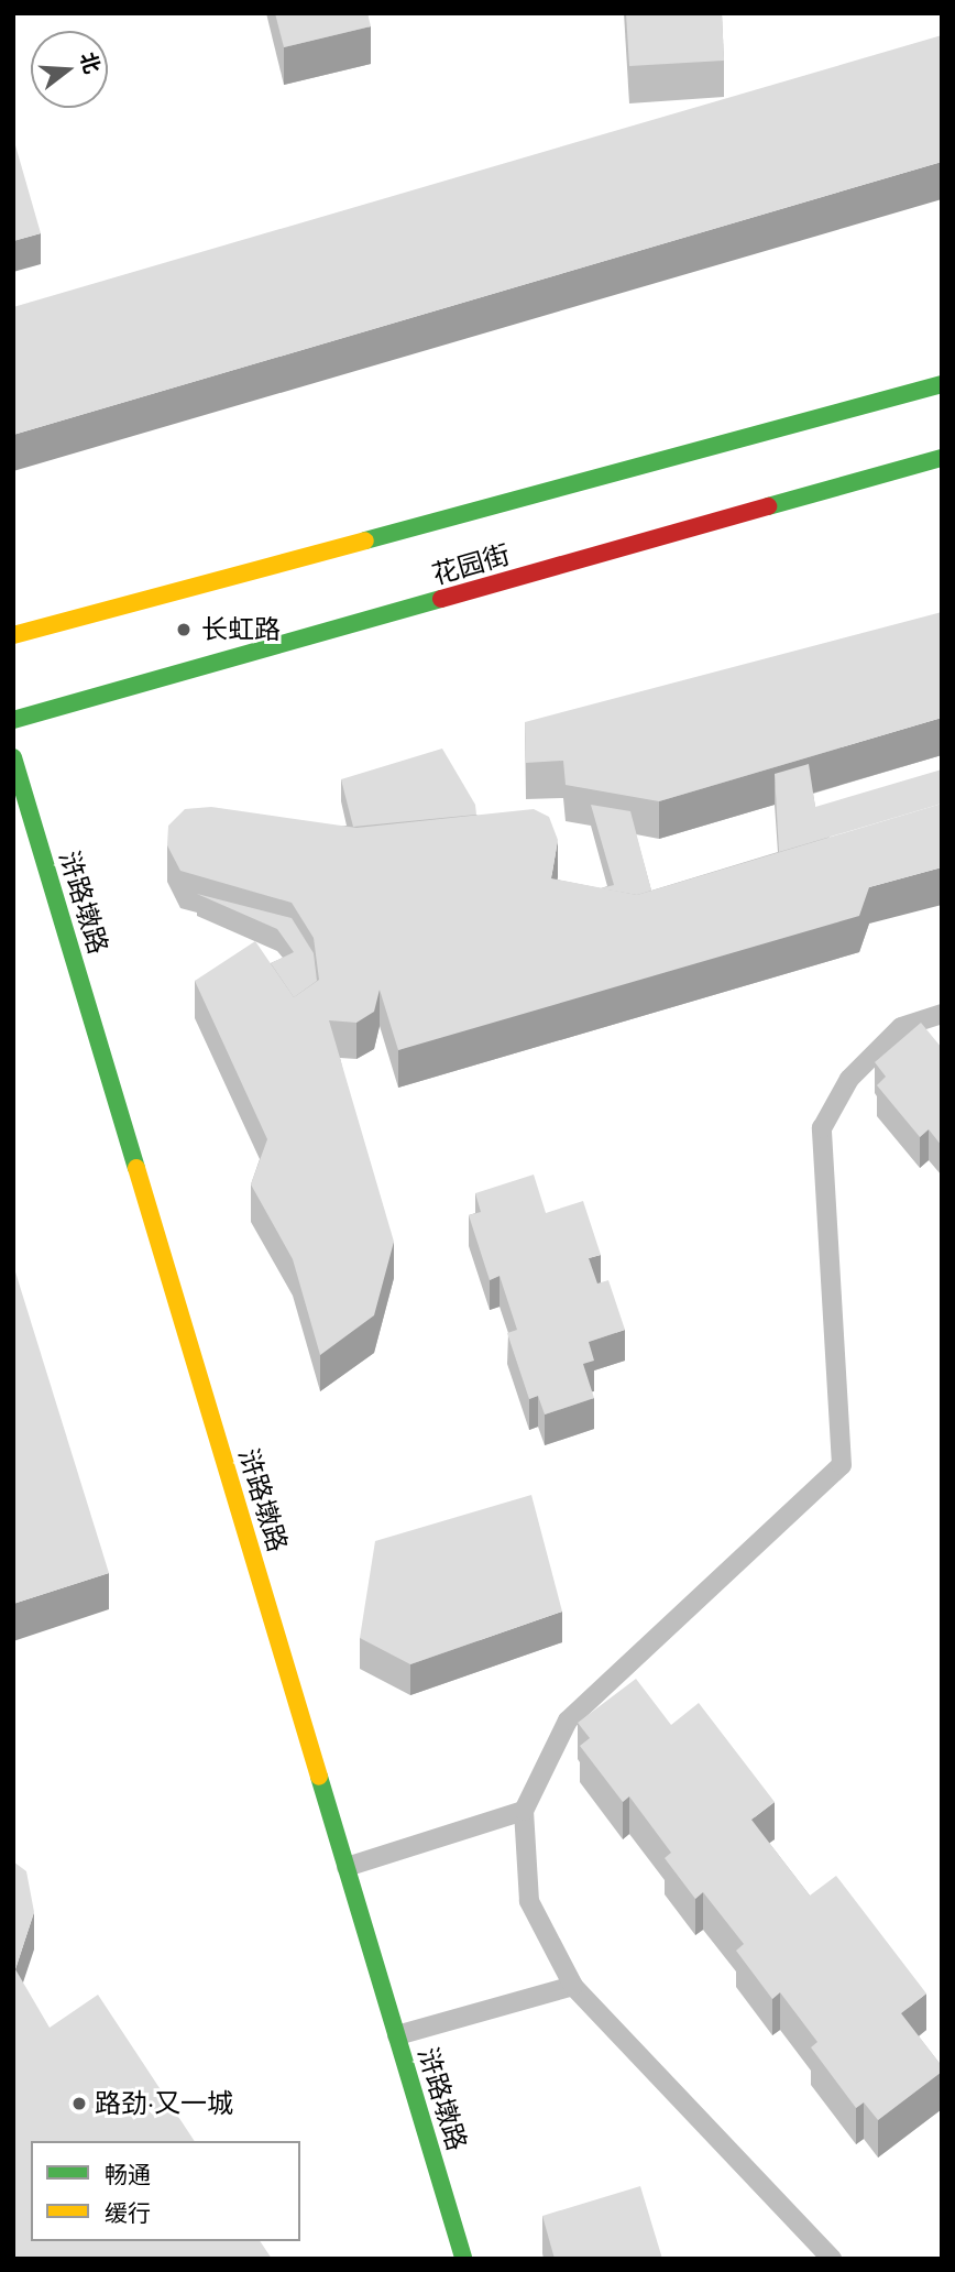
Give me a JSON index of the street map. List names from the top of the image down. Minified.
{"streets":{"main road":["花园街","浒路墩路"]},"places":["长虹路","路劲·又一城"],"legend":["畅通","缓行"],"north":"right"}
